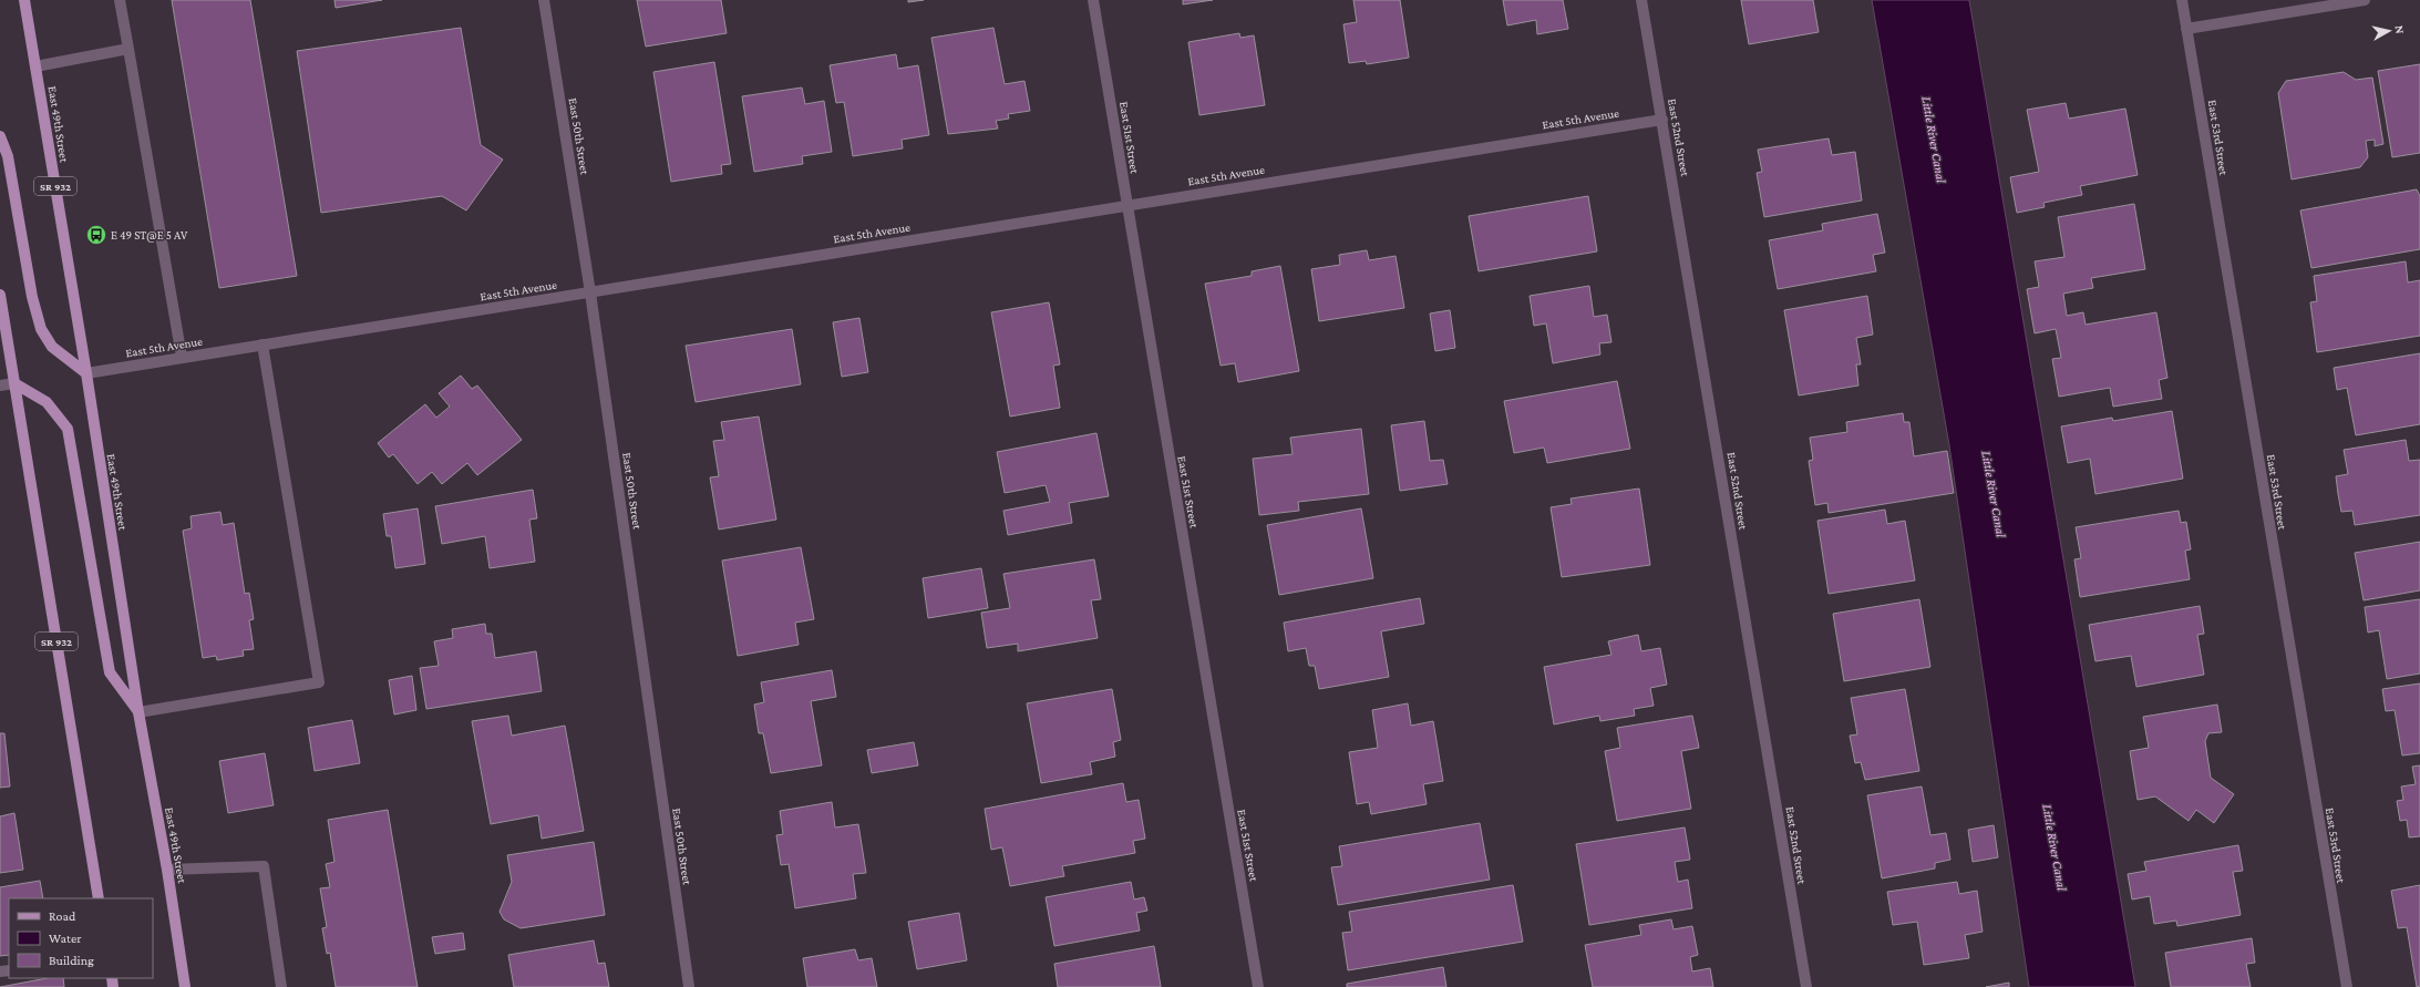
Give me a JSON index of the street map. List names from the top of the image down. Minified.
{"streets":{"main road":["East 49th Street","SR 932"],"street":["East 5th Avenue","East 50th Street","East 51st Street","East 52nd Street","East 53rd Street"]},"crossings":[["East 5th Avenue","East 49th Street"],["East 5th Avenue","East 50th Street"],["East 5th Avenue","East 51st Street"],["East 5th Avenue","East 52nd Street"]],"water":["Little River Canal"],"places":{"bus stop":["E 49 ST@E 5 AV"]},"legend":["Road","Water","Building"],"north":"right"}
